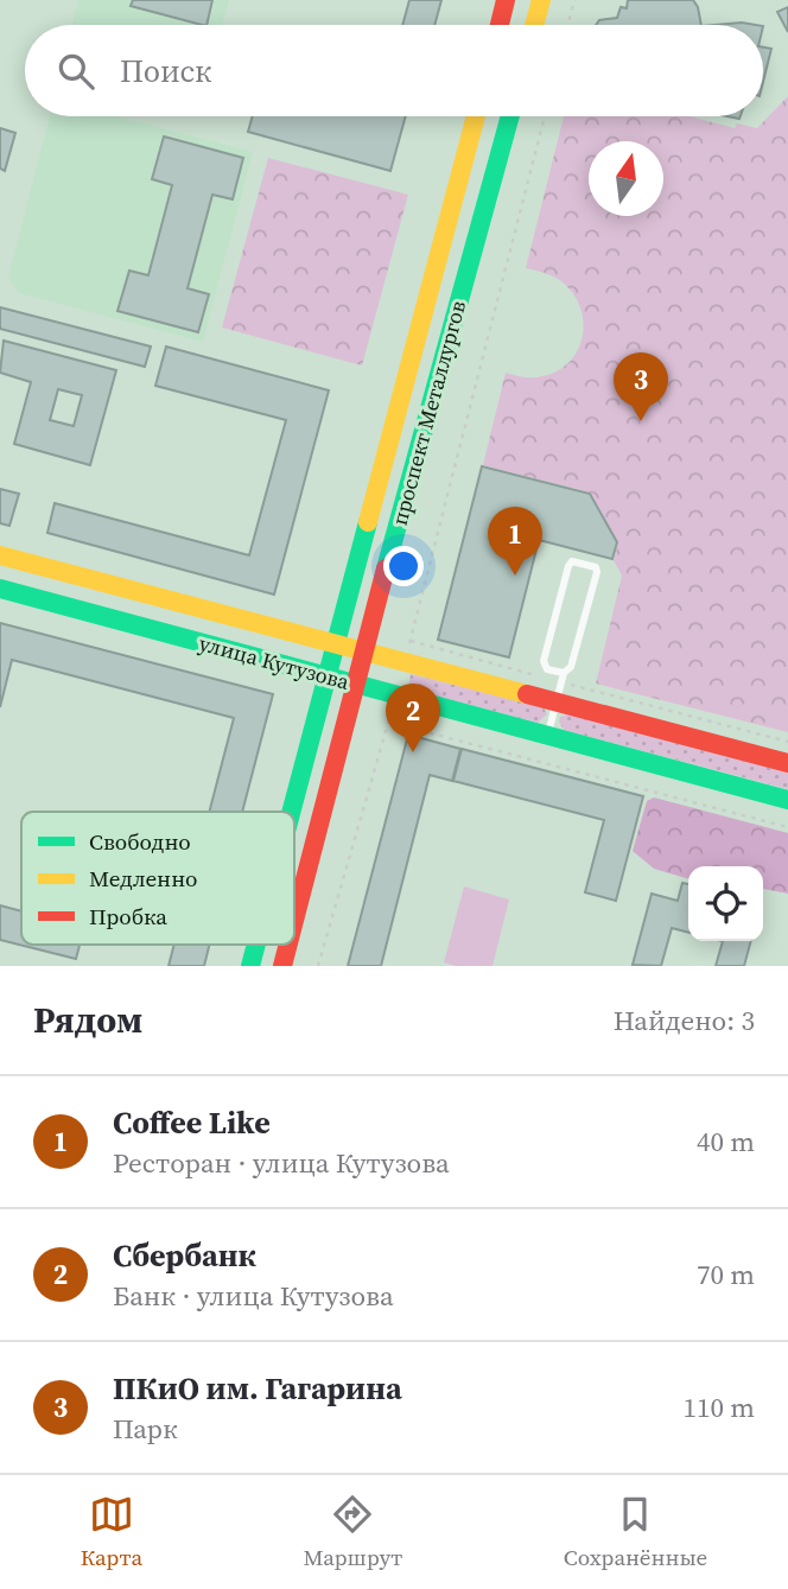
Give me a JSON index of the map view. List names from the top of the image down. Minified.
{"streets":{"main road":["проспект Металлургов","улица Кутузова"]},"crossings":[["проспект Металлургов","улица Кутузова"]],"legend":["Свободно","Медленно","Пробка"],"north":"top","page":{"search":"Поиск","pins":["3","1","2"],"heading":["Рядом","Найдено: 3"],"list":[{"mark":"1","name":"Coffee Like","note":"Ресторан · улица Кутузова","value":"40 m"},{"mark":"2","name":"Сбербанк","note":"Банк · улица Кутузова","value":"70 m"},{"mark":"3","name":"ПКиО им. Гагарина","note":"Парк","value":"110 m"}],"nav":["Карта","Маршрут","Сохранённые"]}}
